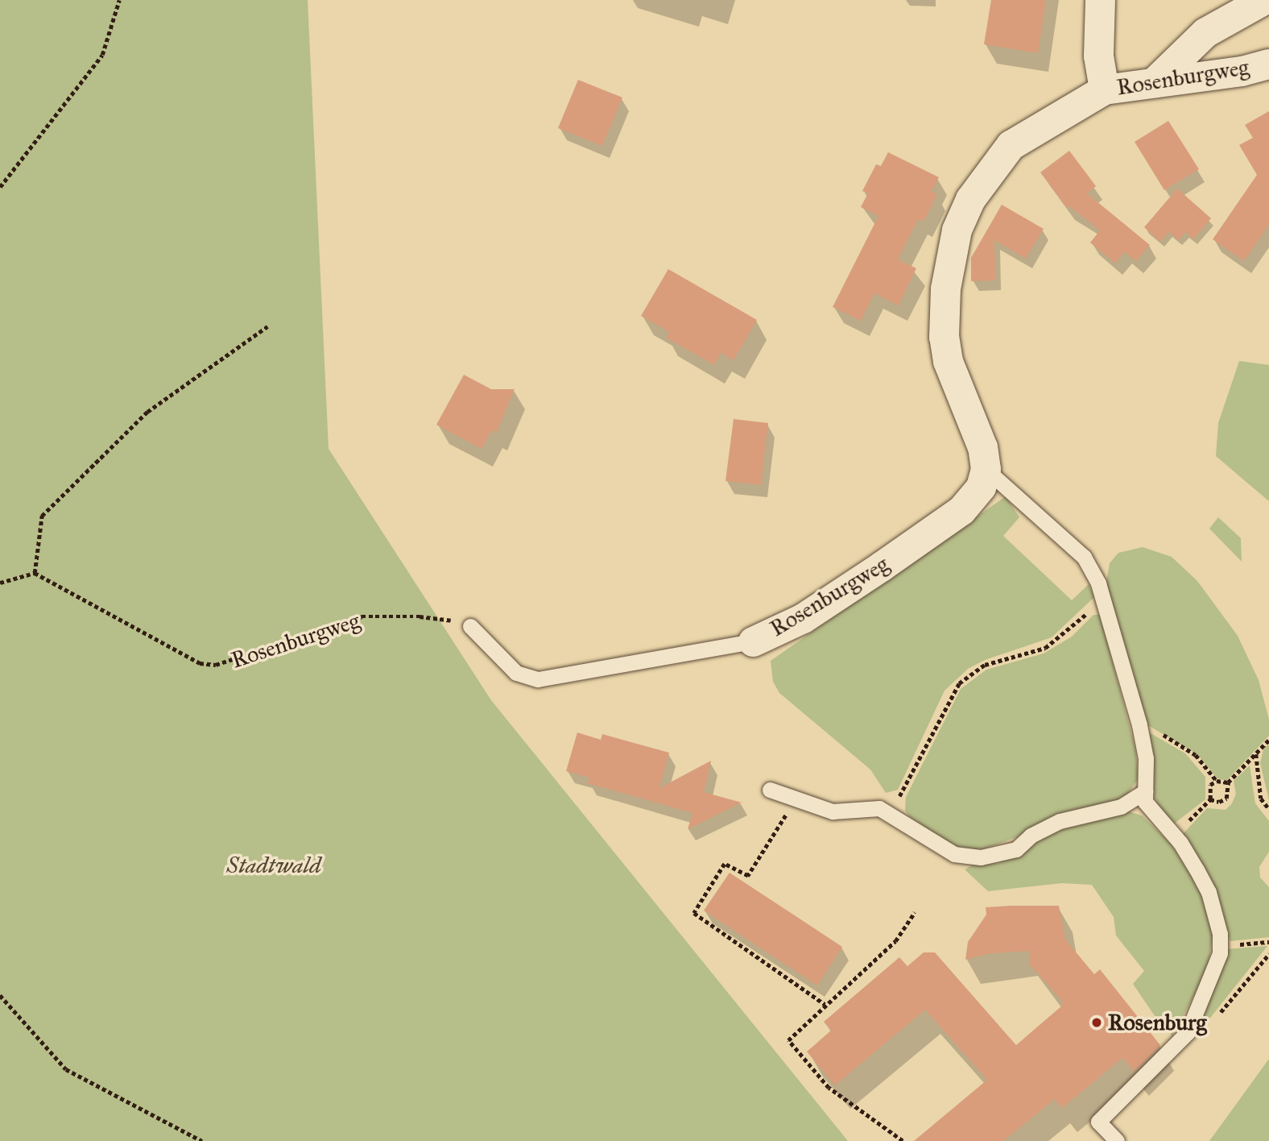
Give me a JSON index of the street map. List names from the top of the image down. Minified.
{"streets":{"street":["Rosenburgweg"]},"parks":["Stadtwald"],"places":["Rosenburg"]}
